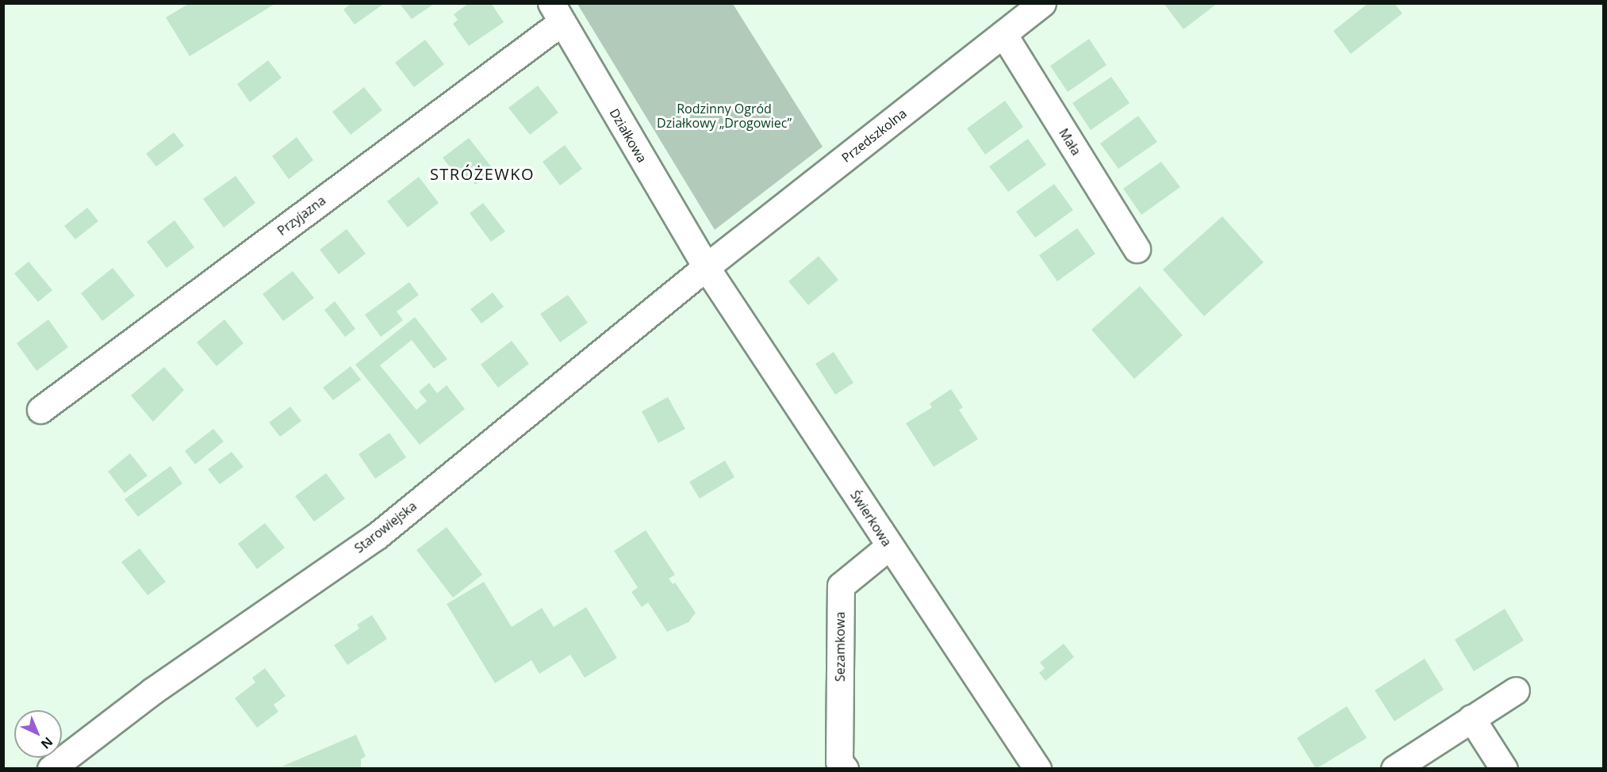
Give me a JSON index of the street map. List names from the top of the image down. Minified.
{"streets":{"street":["Działkowa","Przedszkolna","Mała","Przyjazna","Świerkowa","Starowiejska","Sezamkowa"]},"crossings":[["Działkowa","Przedszkolna"],["Działkowa","Przyjazna"],["Działkowa","Świerkowa"],["Działkowa","Starowiejska"],["Przedszkolna","Mała"],["Przedszkolna","Świerkowa"],["Przedszkolna","Starowiejska"],["Świerkowa","Starowiejska"],["Świerkowa","Sezamkowa"]],"districts":["STRÓŻEWKO"],"parks":["Rodzinny Ogród Działkowy „Drogowiec”"],"north":"bottom right"}
